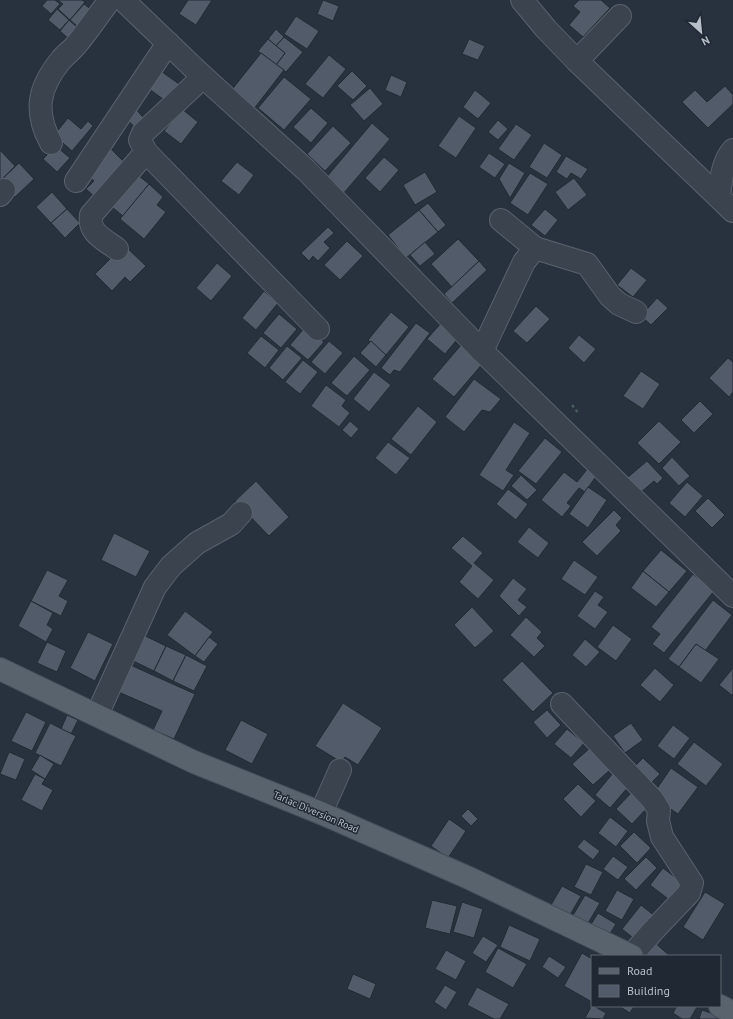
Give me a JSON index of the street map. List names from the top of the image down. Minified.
{"streets":{"main road":["Tarlac Diversion Road"]},"legend":["Road","Building"],"north":"bottom right"}
